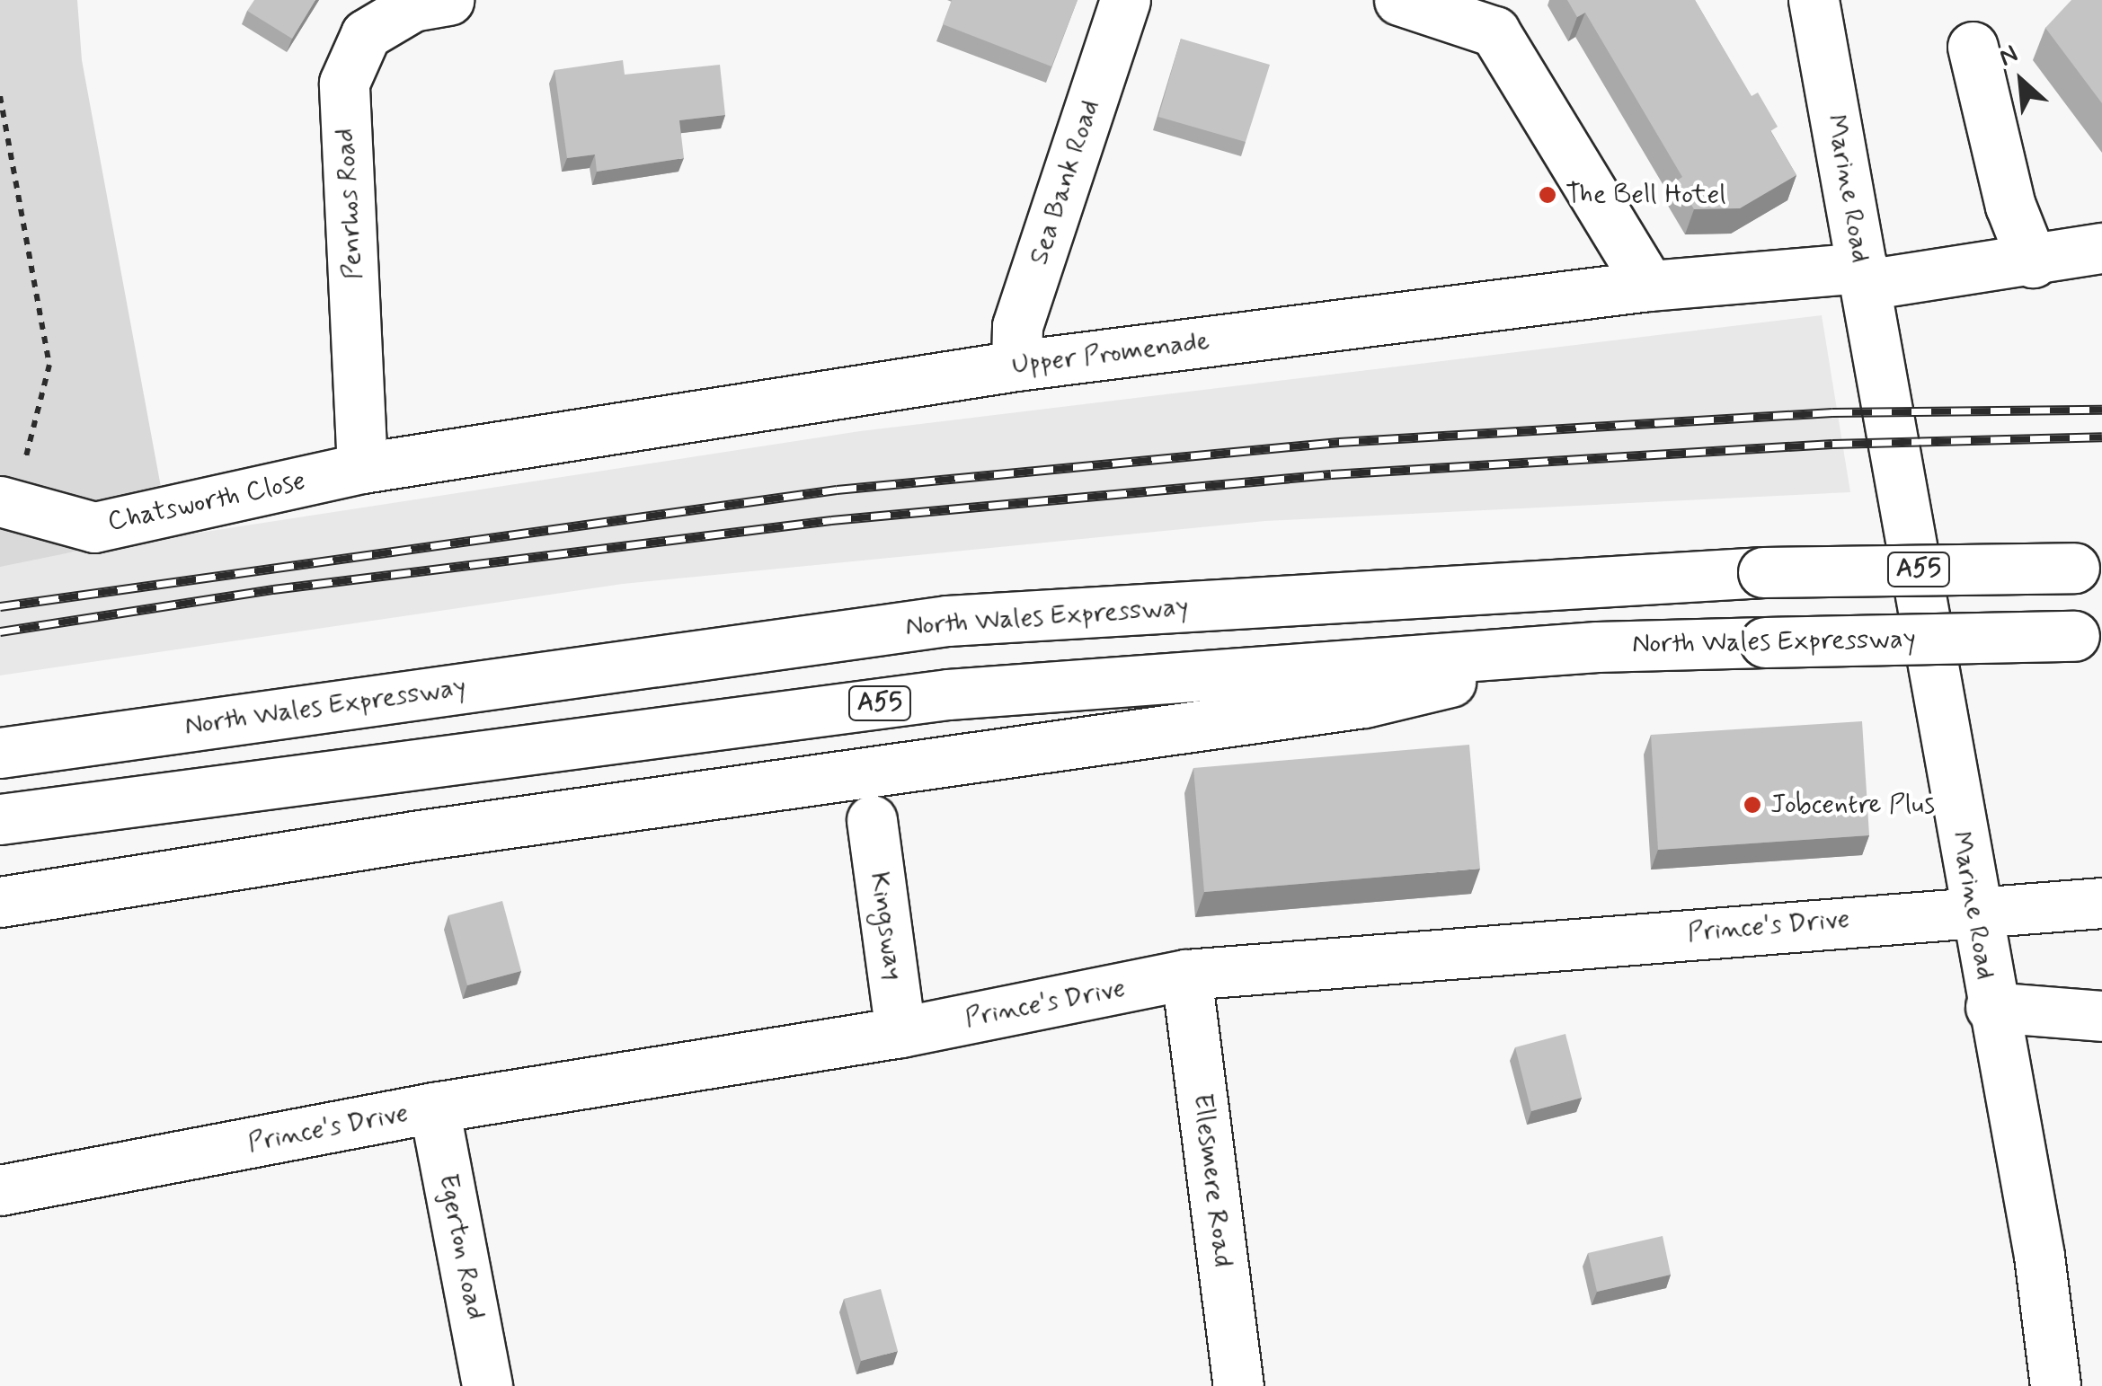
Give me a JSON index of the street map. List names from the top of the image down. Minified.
{"streets":{"main road":["Sea Bank Road","Marine Road","Penrhos Road","Upper Promenade","Chatsworth Close","A55","North Wales Expressway","Kingsway","Prince's Drive","Ellesmere Road","Egerton Road"]},"crossings":[["Sea Bank Road","Upper Promenade"],["Marine Road","Upper Promenade"],["Marine Road","Prince's Drive"],["Penrhos Road","Upper Promenade"],["Penrhos Road","Chatsworth Close"],["Upper Promenade","Chatsworth Close"],["Kingsway","Prince's Drive"],["Prince's Drive","Ellesmere Road"],["Prince's Drive","Egerton Road"]],"places":["The Bell Hotel","Jobcentre Plus"],"north":"top left"}
